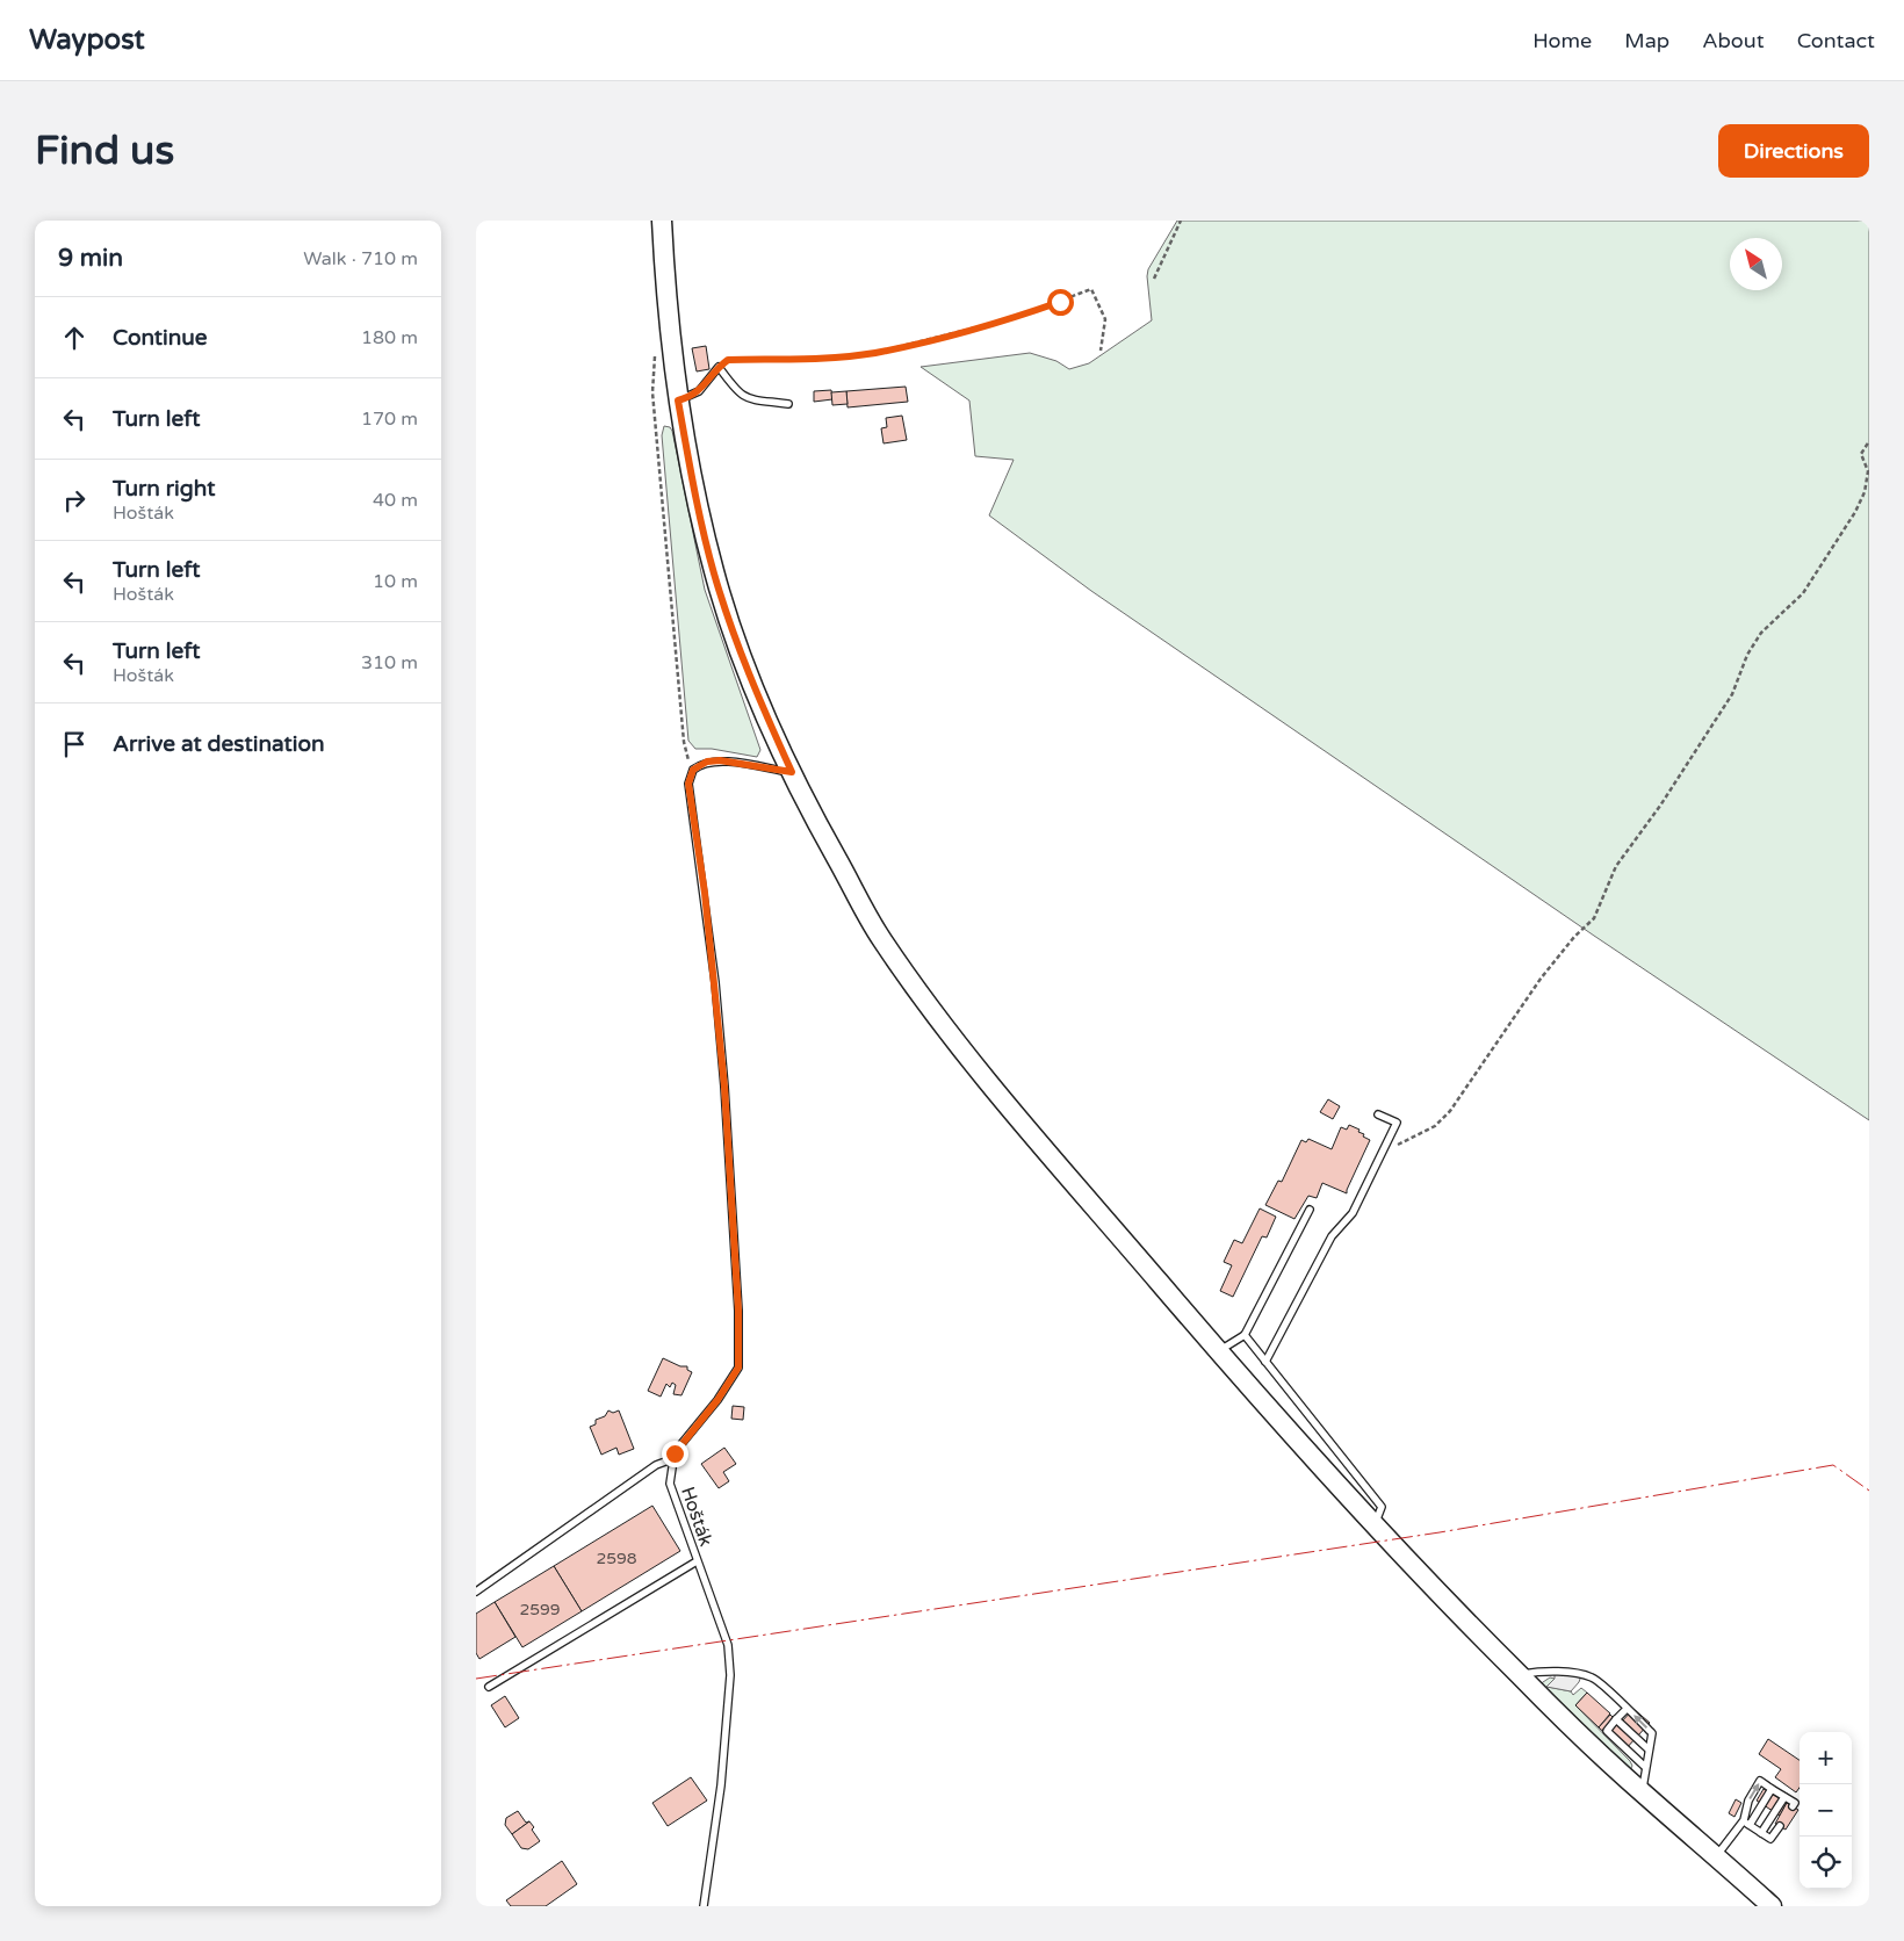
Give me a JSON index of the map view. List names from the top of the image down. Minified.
{"streets":{"lane":["Hošták"]},"house_numbers":["2598","2599"],"north":"top left","page":{"header":"Waypost","nav":["Home","Map","About","Contact"],"buttons":"Directions","title":"Find us","heading":["9 min","Walk · 710 m"],"list":[["Continue","180 m"],["Turn left","170 m"],["Turn right","Hošták","40 m"],["Turn left","Hošták","10 m"],["Turn left","Hošták","310 m"],"Arrive at destination"],"map_buttons":["+","−"]}}
